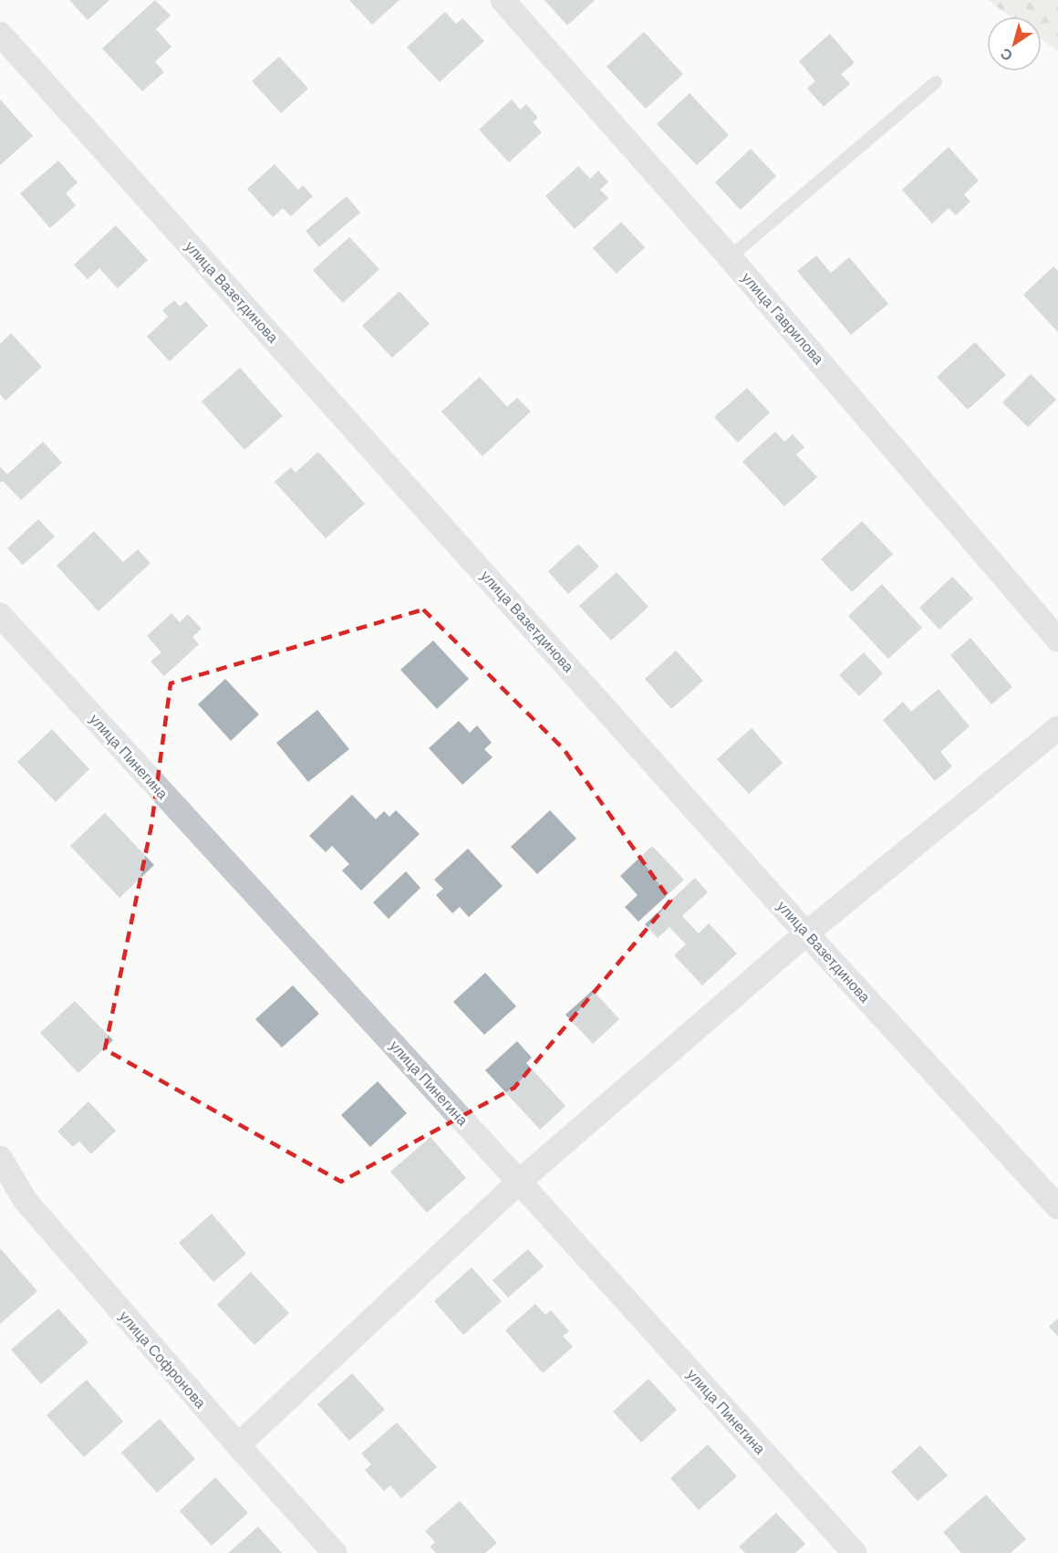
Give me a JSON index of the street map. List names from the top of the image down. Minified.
{"streets":{"street":["улица Вазетдинова","улица Гаврилова","улица Пинегина","улица Софронова"]},"north":"bottom left"}
